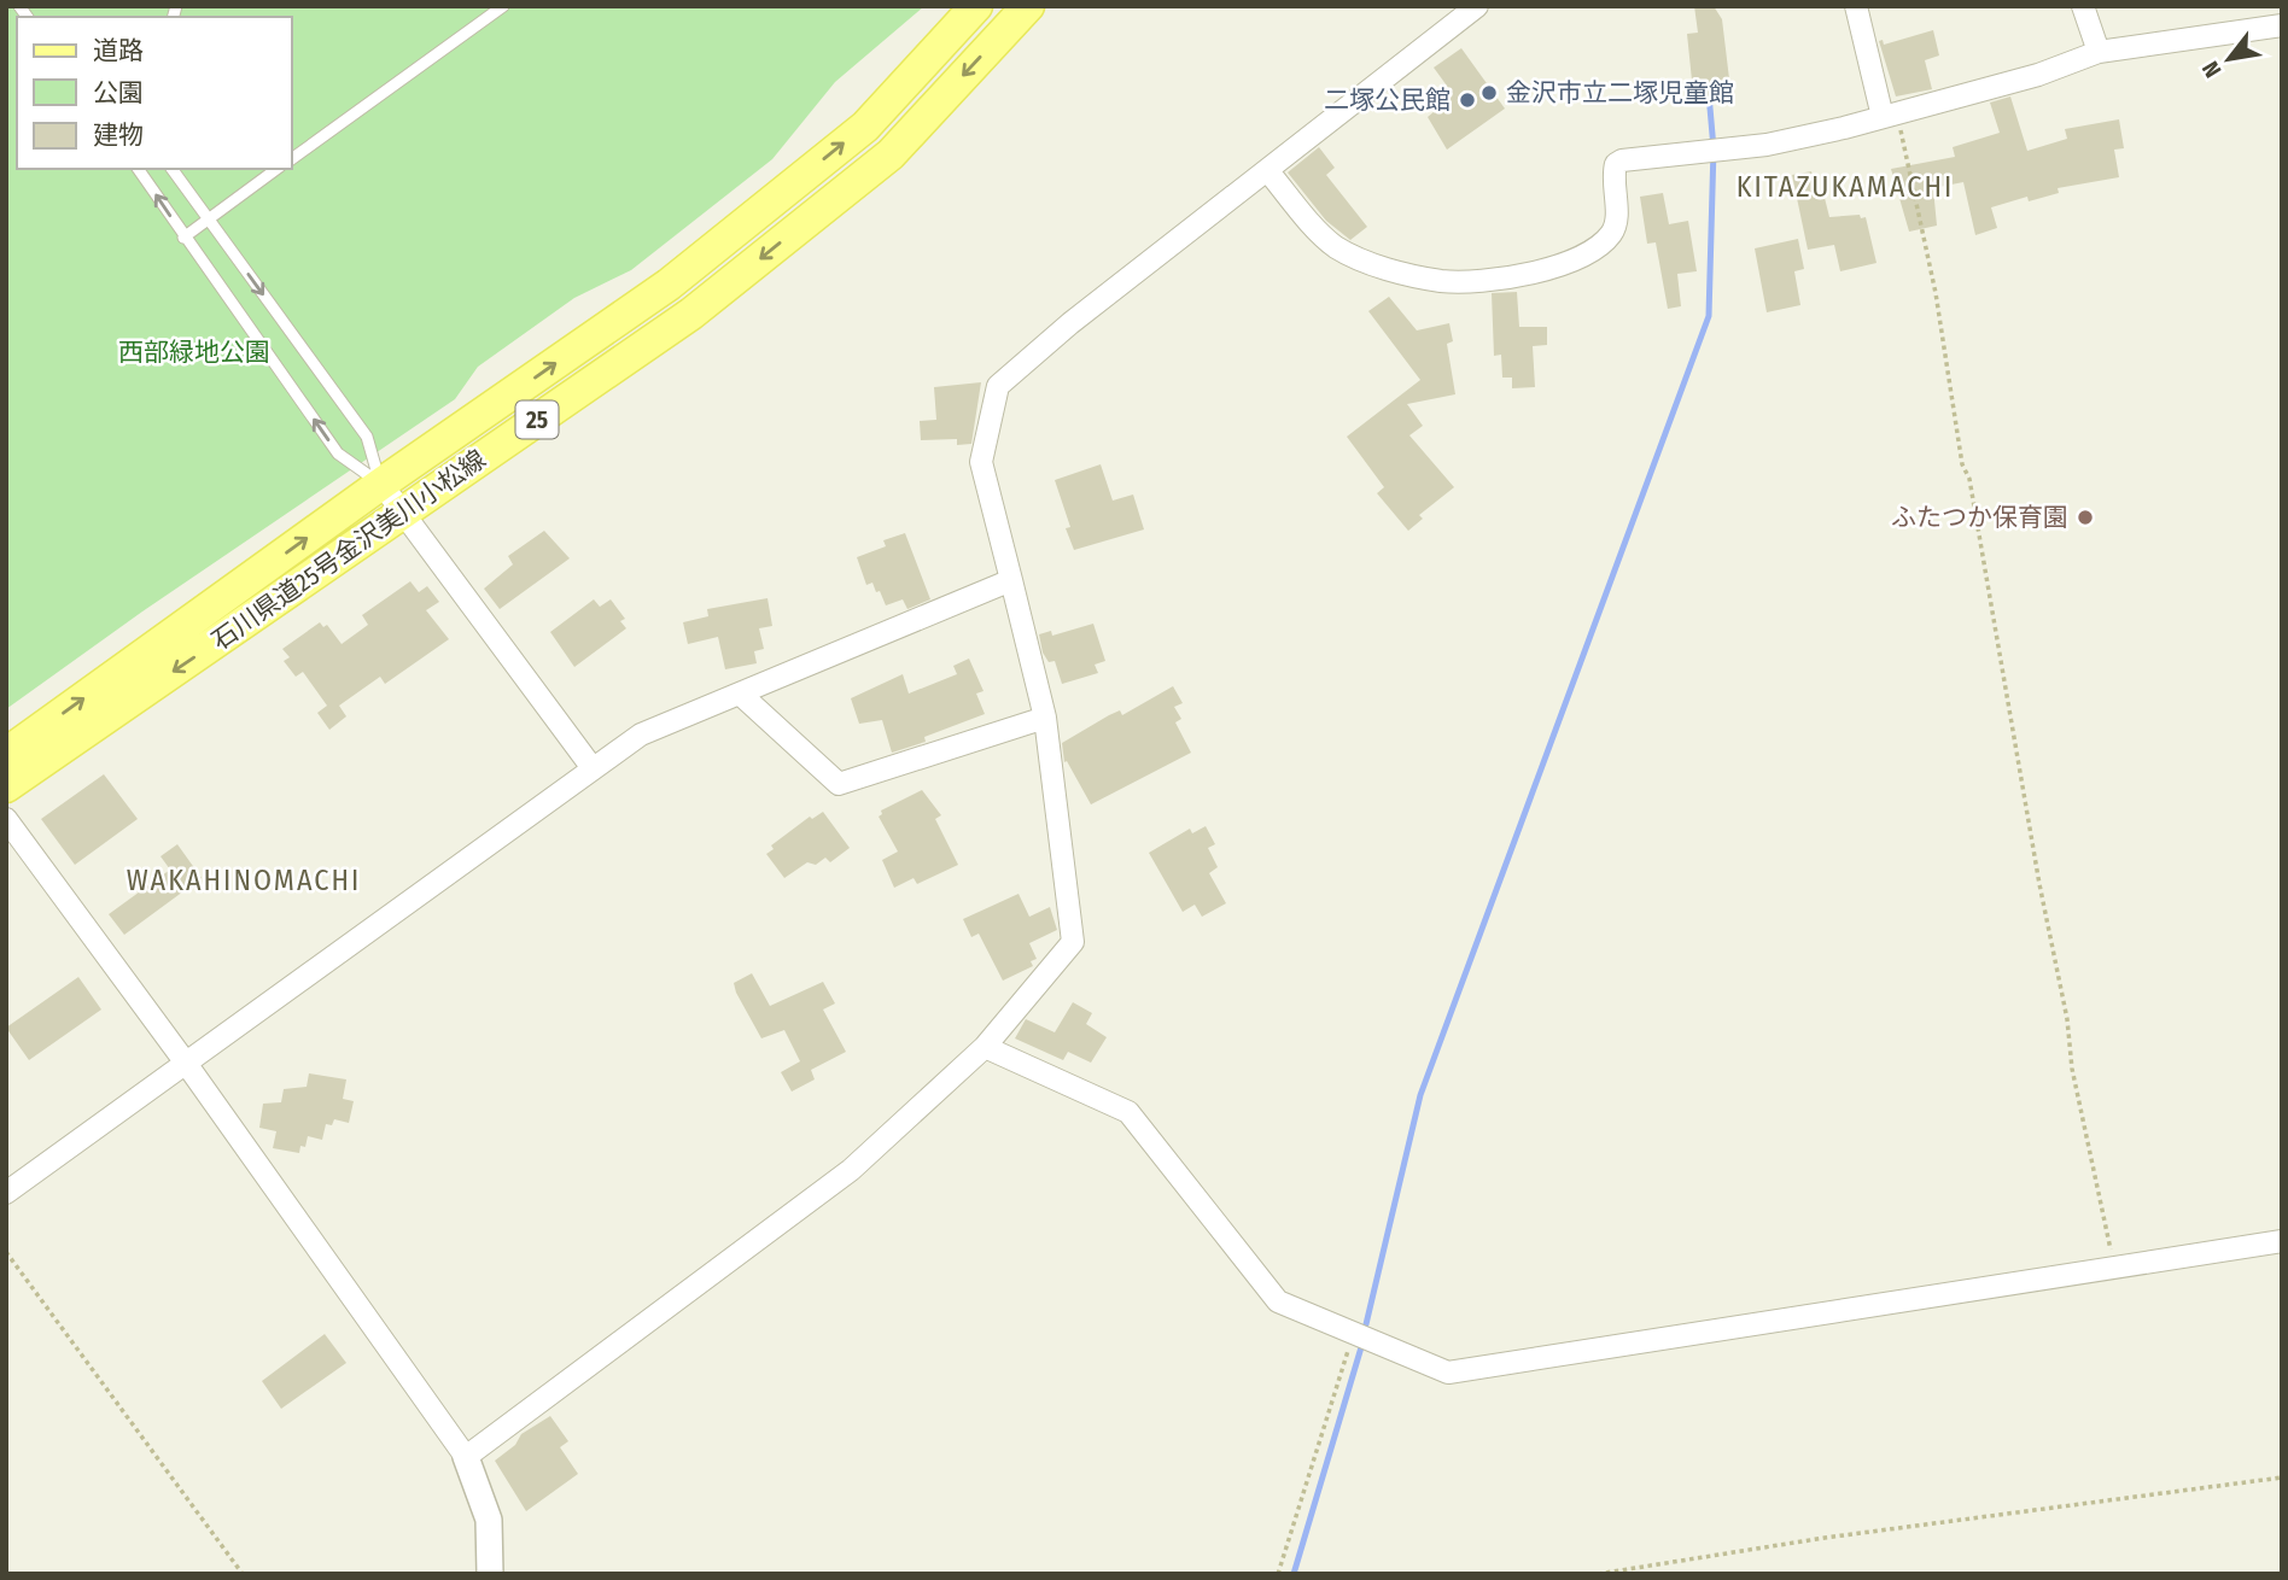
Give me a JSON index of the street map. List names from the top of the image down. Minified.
{"streets":{"main road":["25","石川県道25号金沢美川小松線"]},"districts":["KITAZUKAMACHI","WAKAHINOMACHI"],"parks":["西部緑地公園"],"places":["金沢市立二塚児童館","二塚公民館","ふたつか保育園"],"legend":["道路","公園","建物"],"north":"bottom left"}
